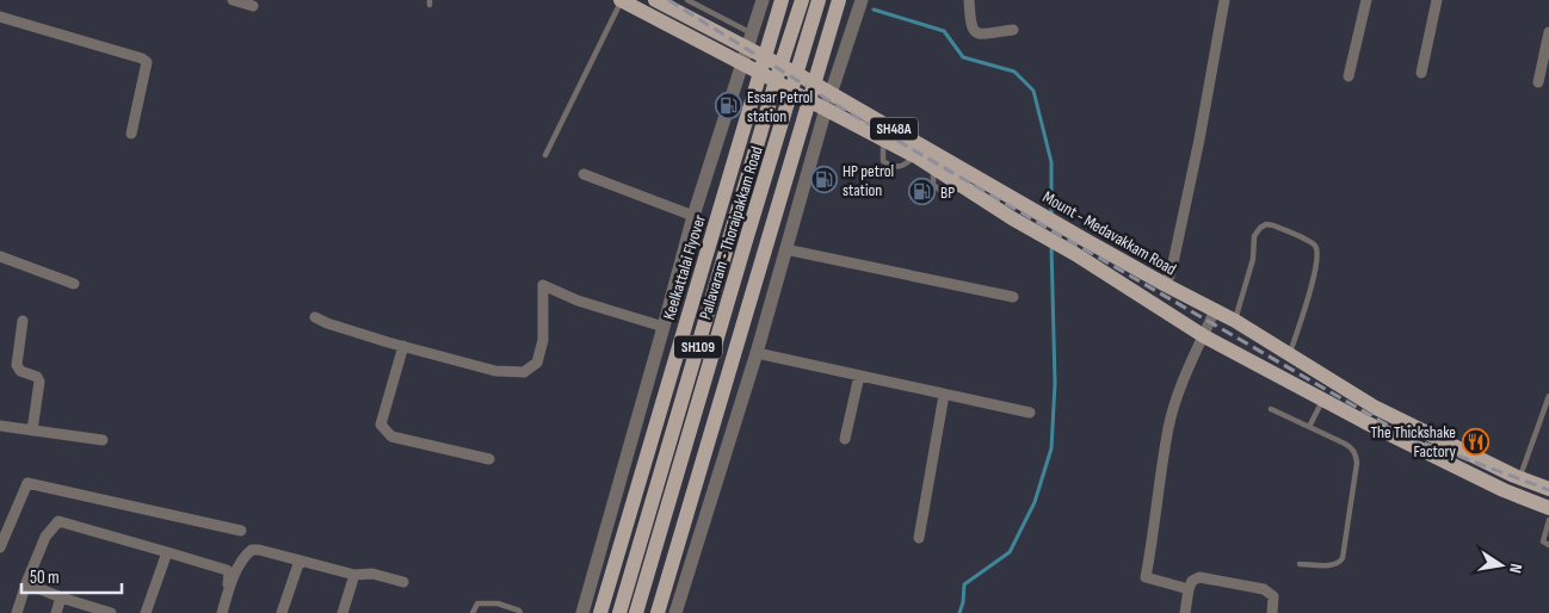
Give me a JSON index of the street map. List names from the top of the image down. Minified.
{"streets":{"main road":["SH48A","Pallavaram - Thoraipakkam Road","Mount - Medavakkam Road","Keelkattalai Flyover","SH109"]},"crossings":[["SH48A","Pallavaram - Thoraipakkam Road"],["Pallavaram - Thoraipakkam Road","Mount - Medavakkam Road"]],"places":{"fuel station":["Essar Petrol station","HP petrol station","BP"],"restaurant":["The Thickshake Factory"]},"scale_bar":"50 m","north":"right"}
